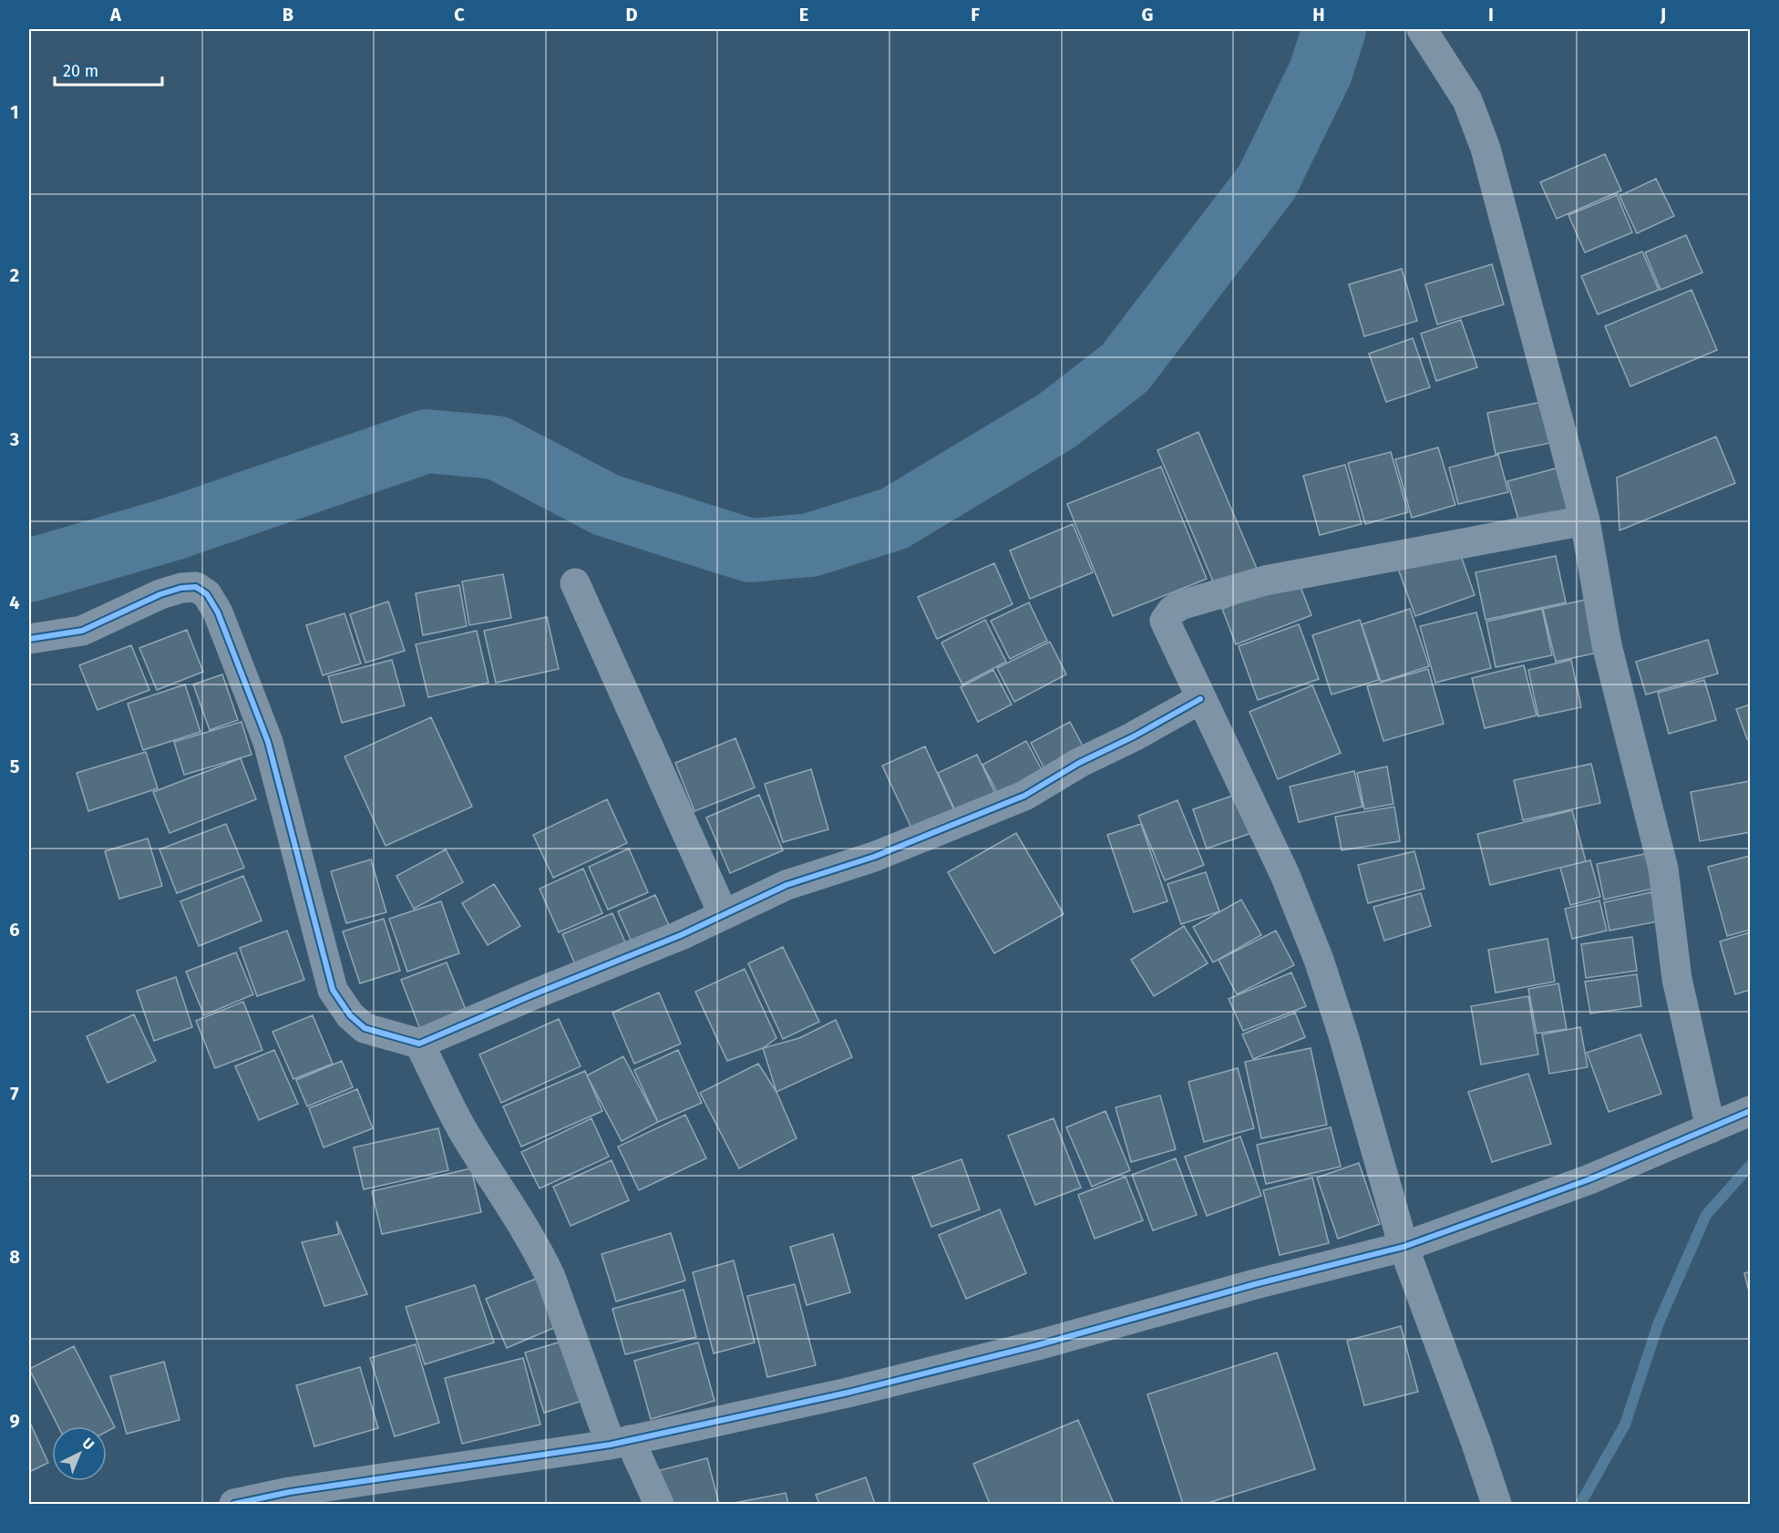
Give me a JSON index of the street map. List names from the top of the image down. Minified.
{"scale_bar":"20 m","north":"top right","grid":{"columns":["A","B","C","D","E","F","G","H","I","J"],"rows":["1","2","3","4","5","6","7","8","9"]}}
